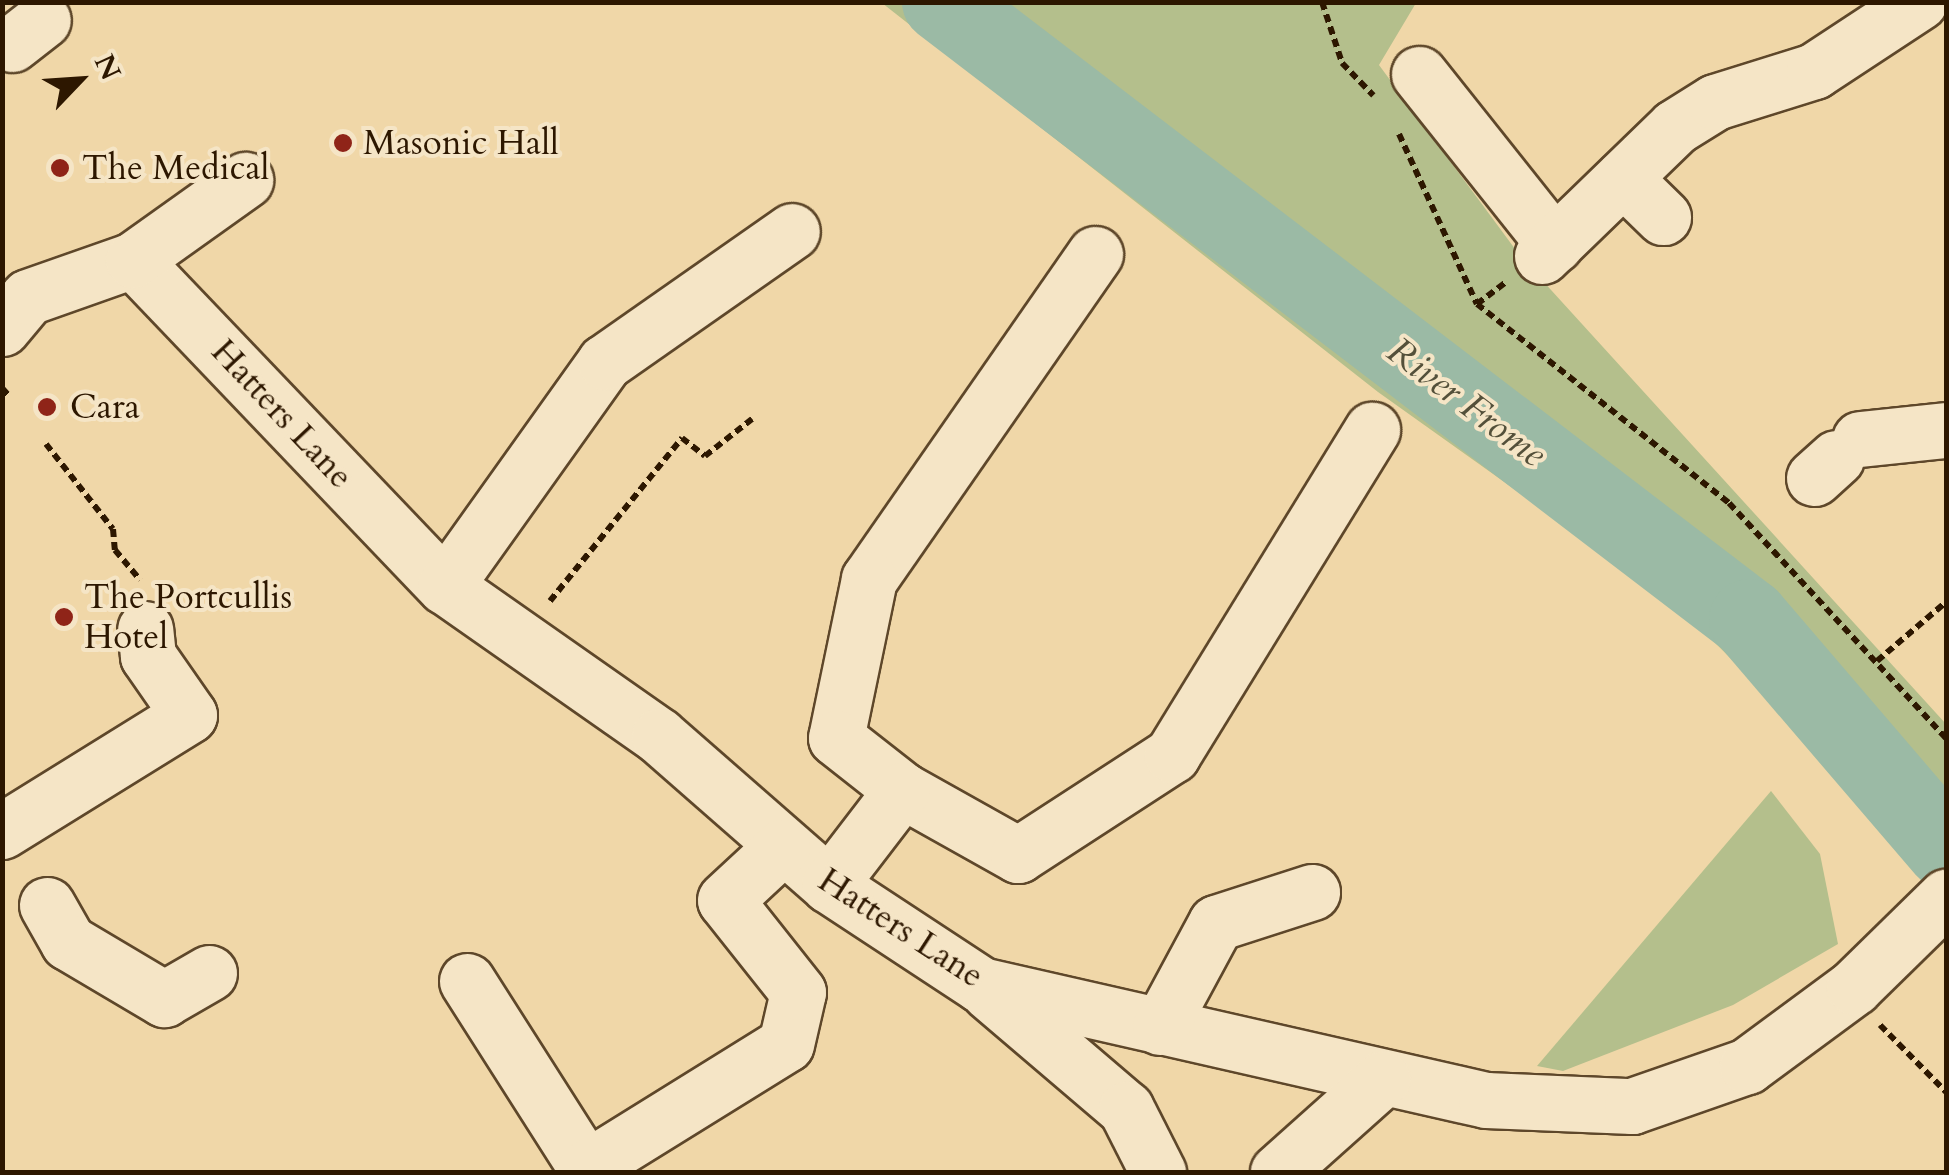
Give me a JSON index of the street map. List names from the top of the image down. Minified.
{"streets":{"street":["Hatters Lane"]},"water":["River Frome"],"places":["Masonic Hall","The Medical","Cara","The Portcullis Hotel"],"north":"top right"}
